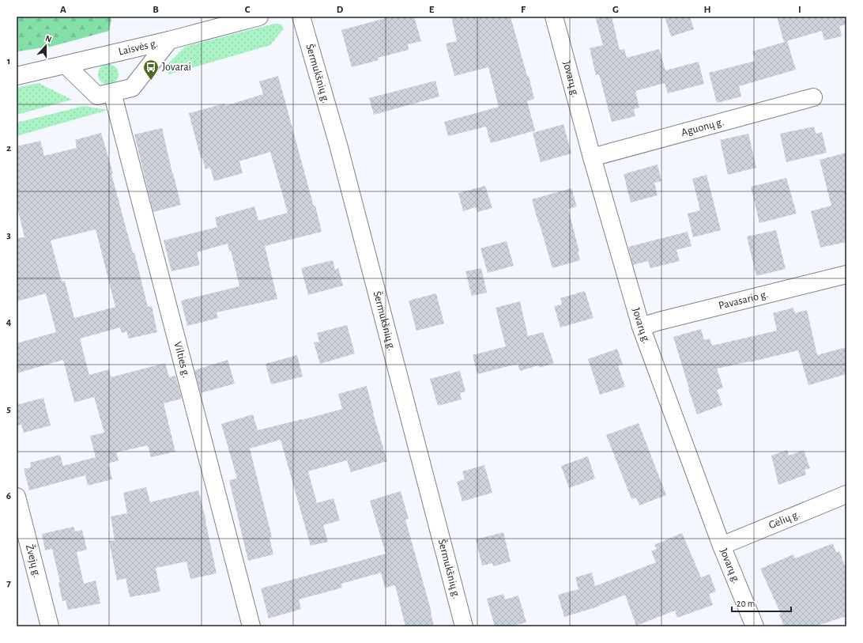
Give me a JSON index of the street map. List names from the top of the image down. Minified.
{"streets":{"street":["Laisvės g.","Šermukšnių g.","Jovarų g.","Aguonų g.","Pavasario g.","Vilties g.","Gėlių g.","Žvejų g."]},"crossings":[["Jovarų g.","Aguonų g."],["Jovarų g.","Pavasario g."],["Jovarų g.","Gėlių g."]],"places":{"bus stop":["Jovarai"]},"scale_bar":"20 m","north":"top","grid":{"columns":["A","B","C","D","E","F","G","H","I"],"rows":["1","2","3","4","5","6","7"]}}
